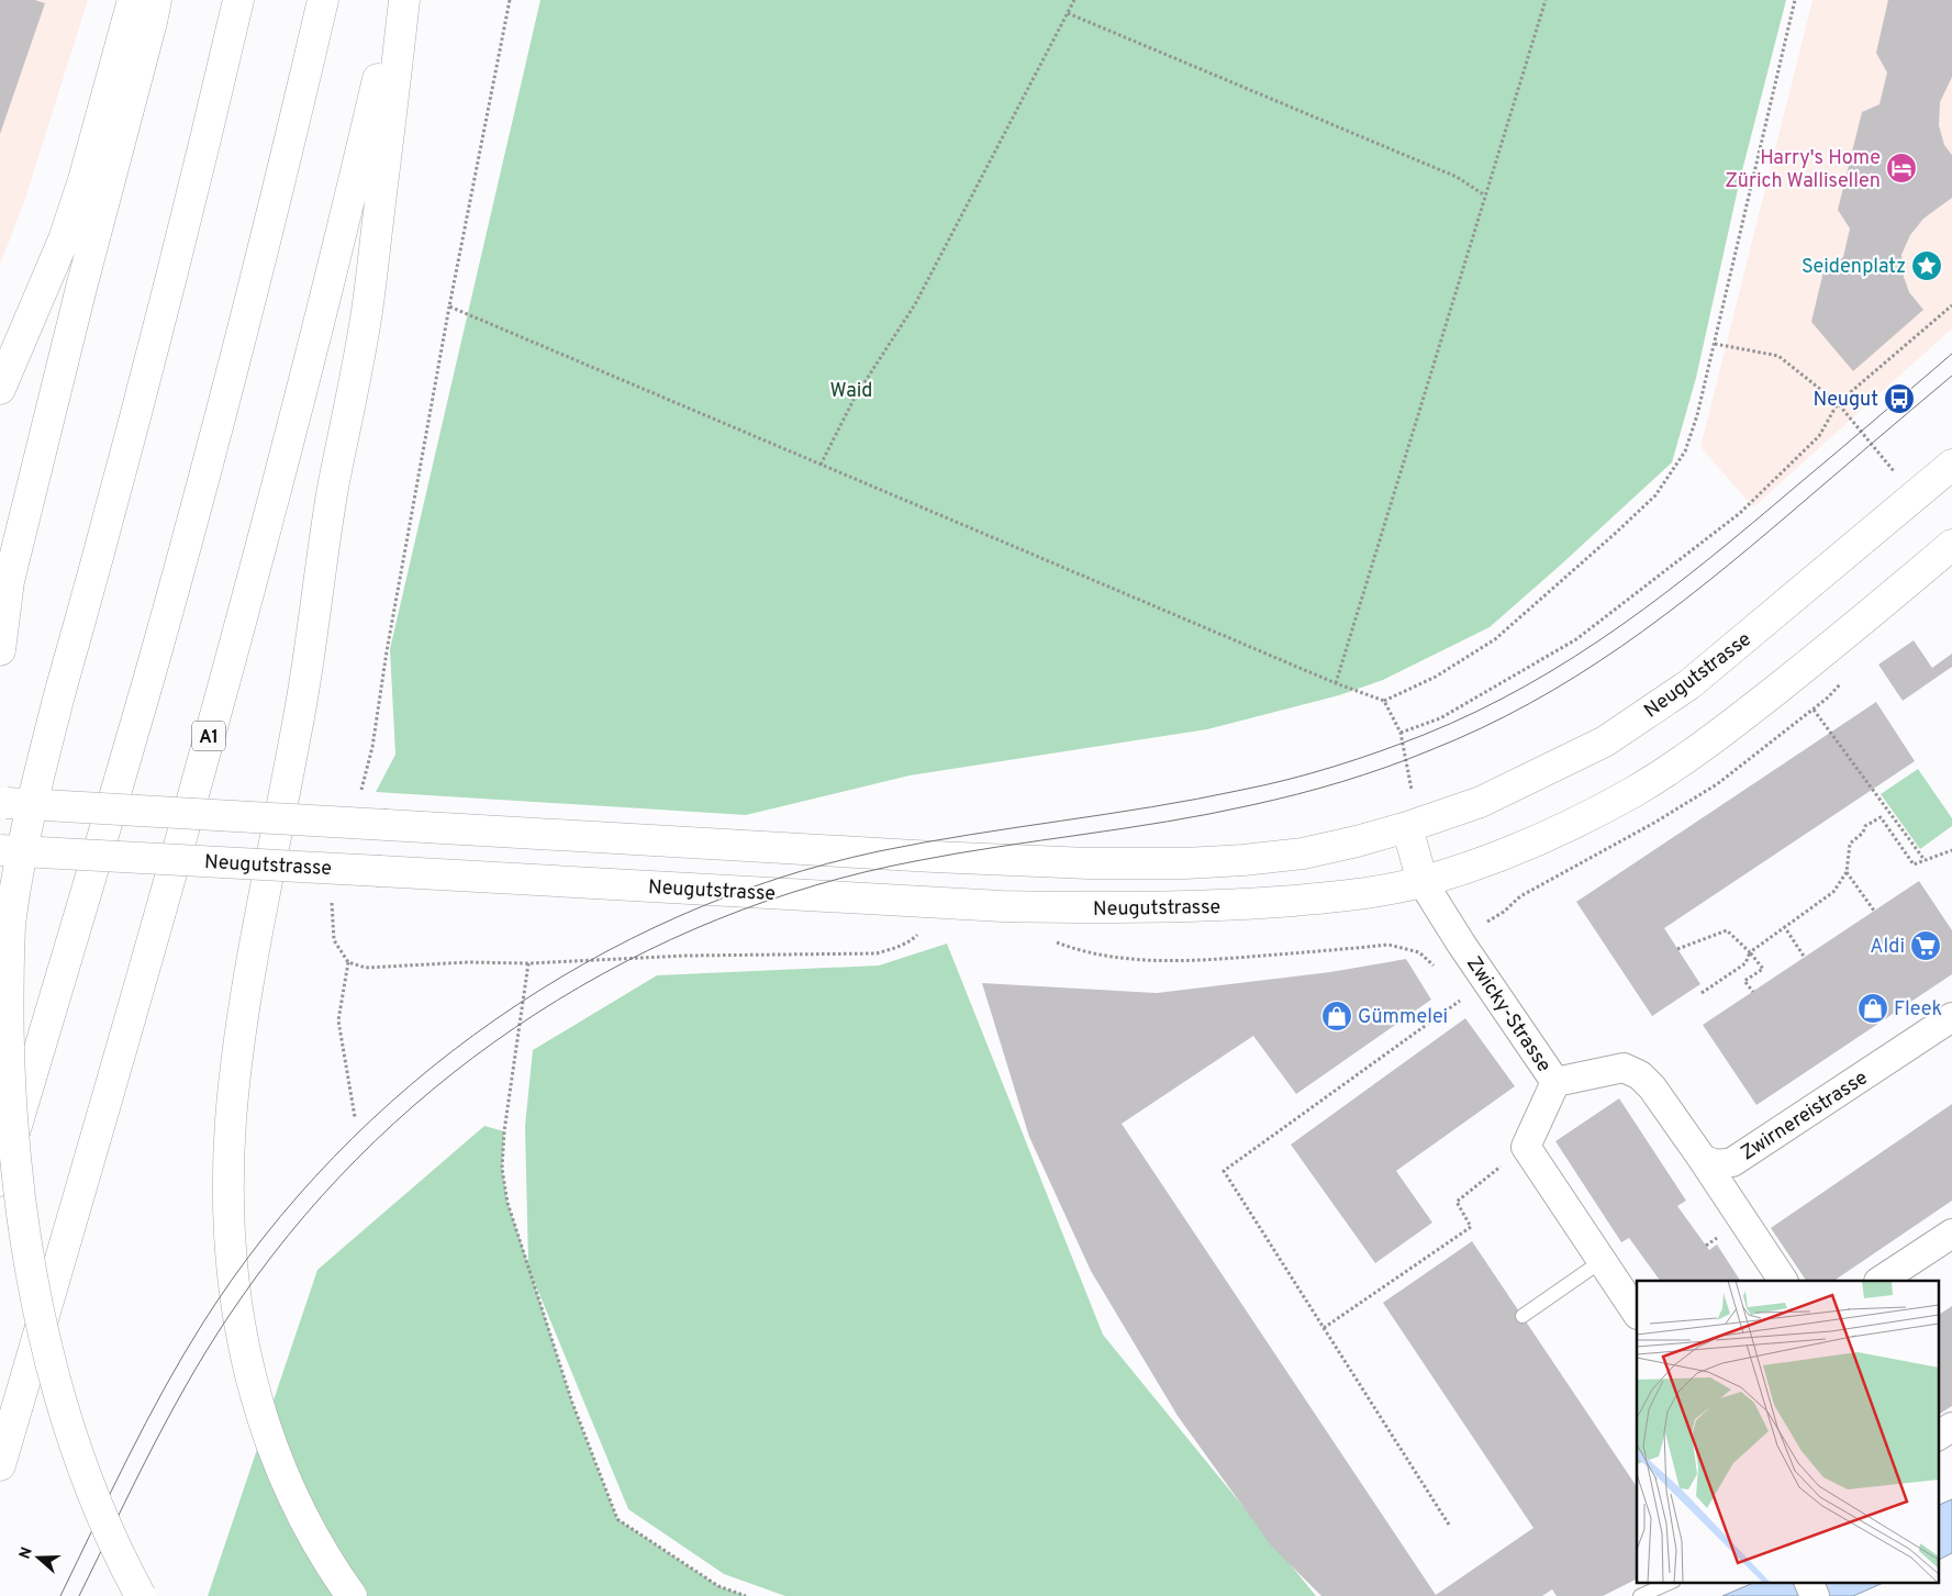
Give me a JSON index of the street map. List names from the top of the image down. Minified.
{"streets":{"main road":["Neugutstrasse","A1"],"street":["Zwicky-Strasse","Zwirnereistrasse"]},"crossings":[["Neugutstrasse","Zwicky-Strasse"]],"parks":["Waid"],"places":{"hotel":["Harry's Home Zürich Wallisellen"],"place":["Seidenplatz"],"bus stop":["Neugut"],"supermarket":["Aldi"],"shop":["Fleek","Gümmelei"]},"north":"left"}
